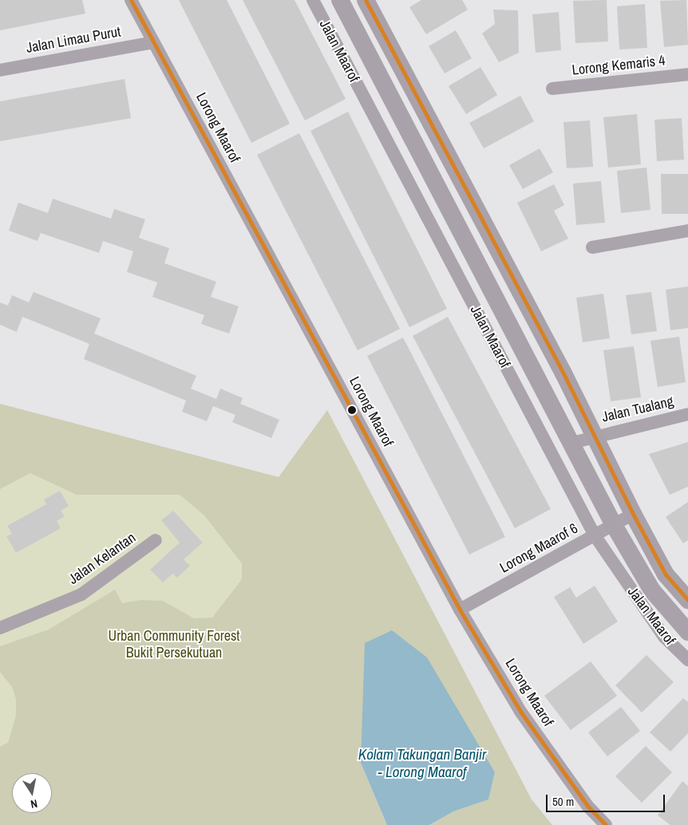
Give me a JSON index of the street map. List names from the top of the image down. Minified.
{"streets":{"main road":["Jalan Maarof"],"street":["Jalan Limau Purut","Lorong Kemaris 4","Lorong Maarof","Jalan Tualang","Lorong Maarof 6","Jalan Kelantan"]},"crossings":[["Jalan Limau Purut","Lorong Maarof"],["Jalan Maarof","Jalan Tualang"],["Jalan Maarof","Lorong Maarof 6"],["Lorong Maarof","Lorong Maarof 6"]],"water":["Kolam Takungan Banjir - Lorong Maarof"],"parks":["Urban Community Forest Bukit Persekutuan"],"scale_bar":"50 m","north":"bottom"}
